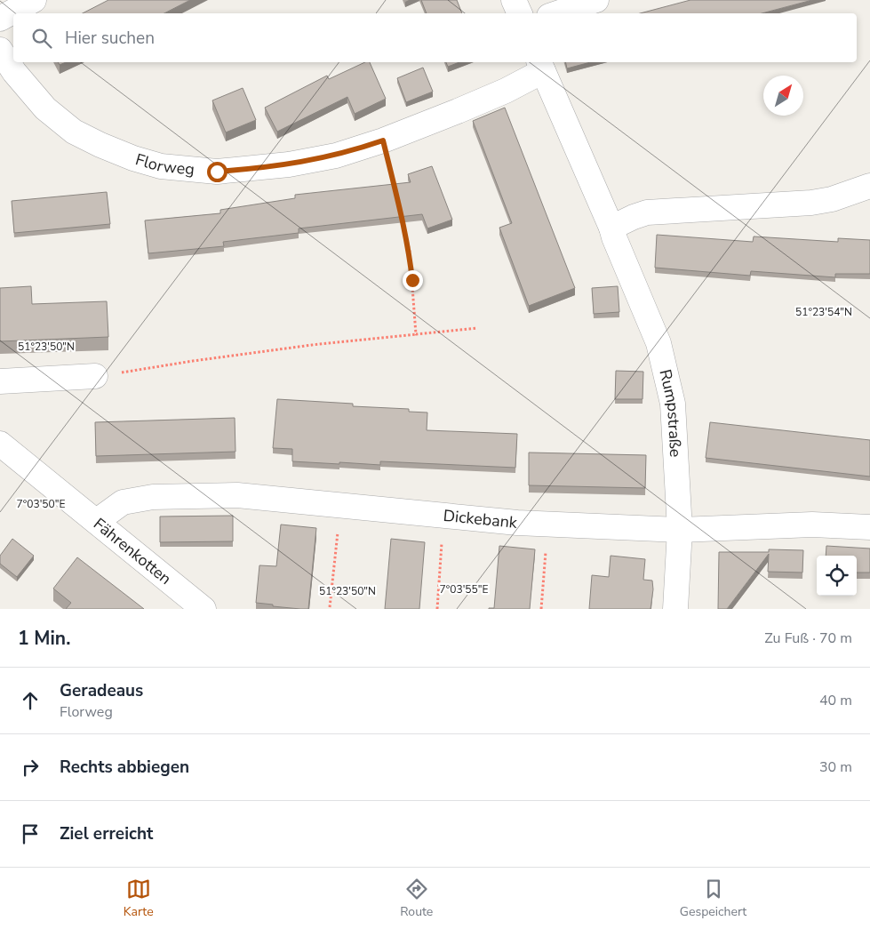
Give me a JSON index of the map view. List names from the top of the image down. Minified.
{"streets":{"street":["Florweg","Rumpstraße","Dickebank","Fährenkotten"]},"crossings":[["Florweg","Rumpstraße"],["Rumpstraße","Dickebank"],["Dickebank","Fährenkotten"]],"north":"top right","page":{"search":"Hier suchen","heading":["1 Min.","Zu Fuß · 70 m"],"list":[["Geradeaus","Florweg","40 m"],["Rechts abbiegen","30 m"],"Ziel erreicht"],"nav":["Karte","Route","Gespeichert"]},"coordinates":["51°23'54\"N","51°23'50\"N","7°03'50\"E","7°03'55\"E"]}
